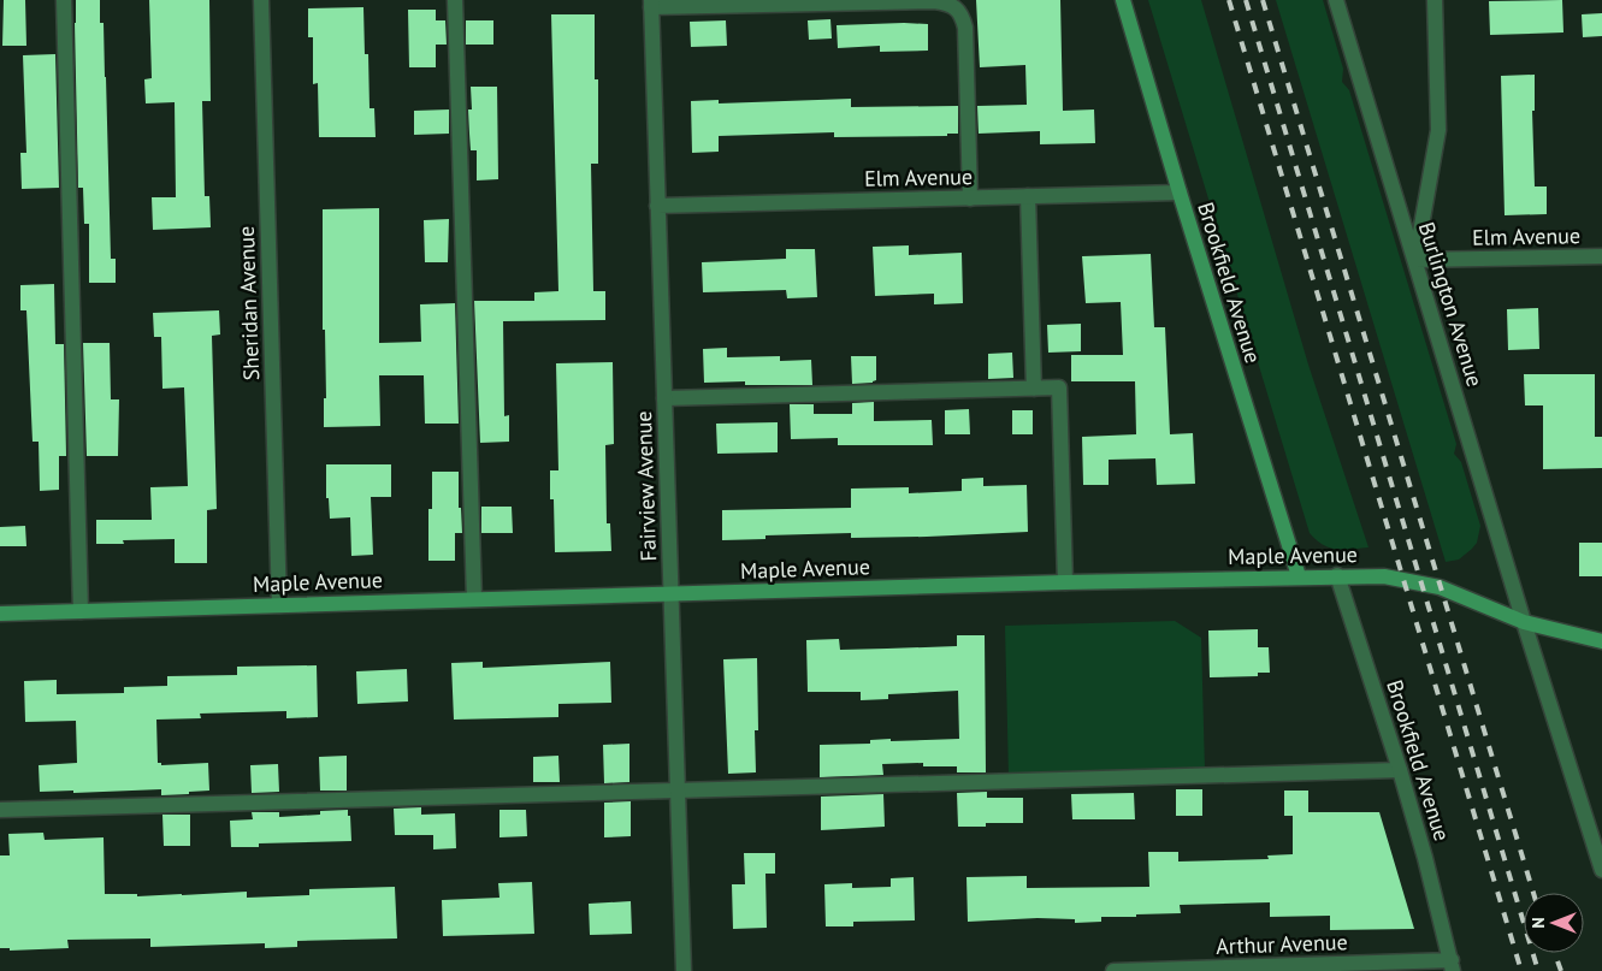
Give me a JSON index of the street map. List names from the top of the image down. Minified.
{"streets":{"street":["Elm Avenue","Brookfield Avenue","Sheridan Avenue","Burlington Avenue","Fairview Avenue","Maple Avenue","Arthur Avenue"]},"crossings":[["Elm Avenue","Brookfield Avenue"],["Elm Avenue","Burlington Avenue"],["Elm Avenue","Fairview Avenue"],["Brookfield Avenue","Maple Avenue"],["Brookfield Avenue","Arthur Avenue"],["Sheridan Avenue","Maple Avenue"],["Burlington Avenue","Maple Avenue"],["Fairview Avenue","Maple Avenue"]],"north":"left"}
